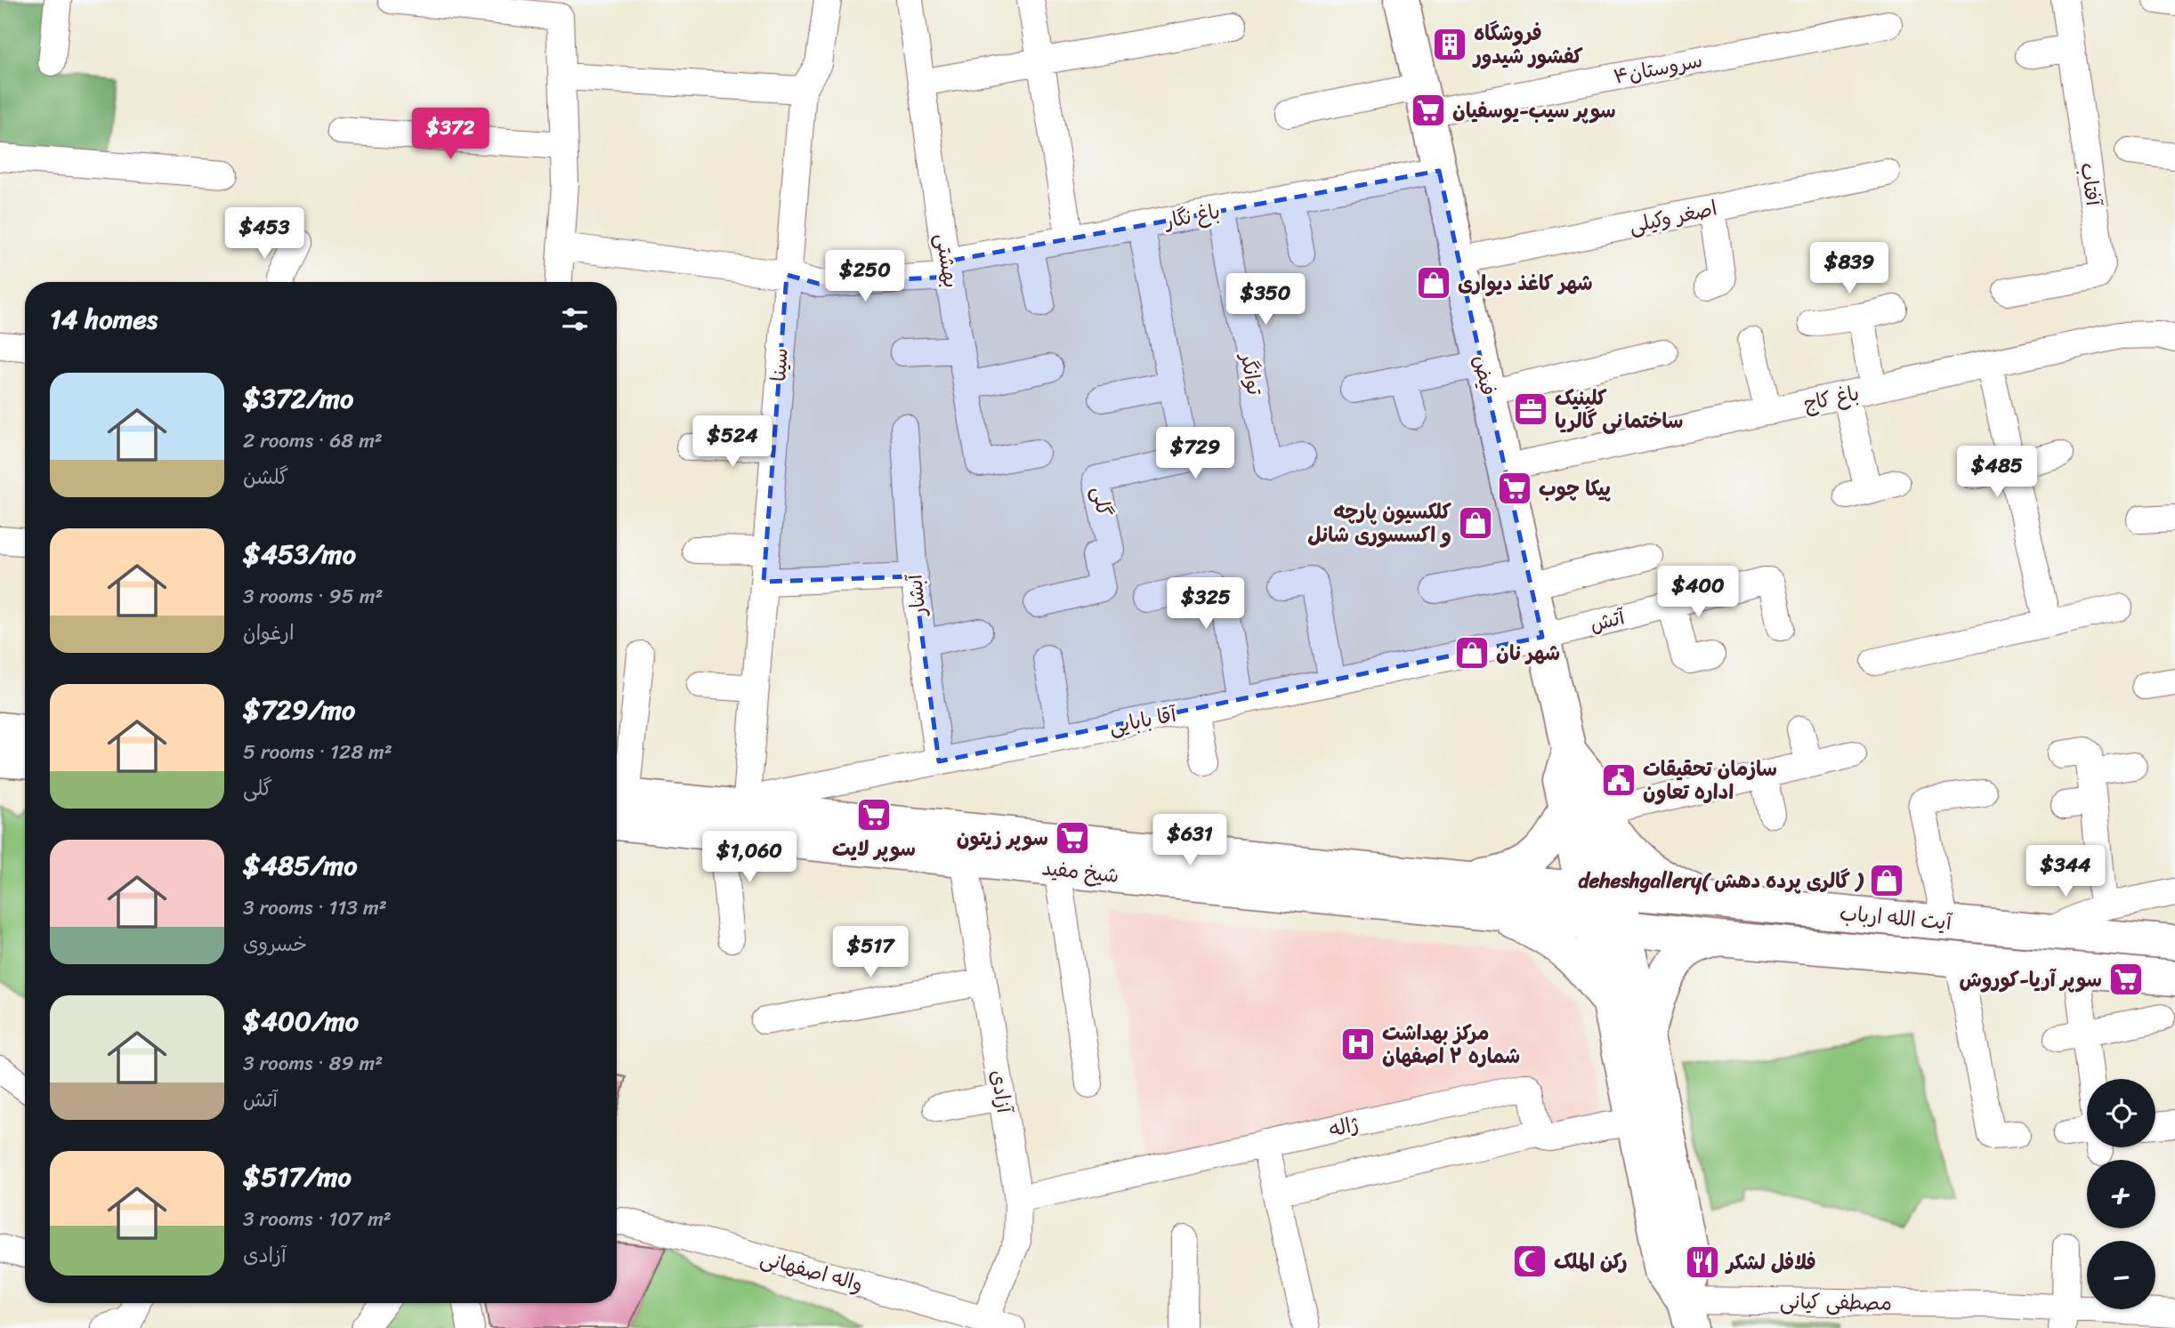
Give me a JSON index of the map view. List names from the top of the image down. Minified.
{"streets":{"main road":["فیض","شیخ مفید","آیت الله ارباب"],"street":["سروستان۴","آفتاب","باغ نگار","اصغر وکیلی","بهشتی","سینا","توانگر","باغ کاج","گلی","آبشار","آتش","آقا بابایی","آزادی","ژاله","واله اصفهانی","مصطفی کیانی"]},"crossings":[["سروستان۴","فیض"],["باغ نگار","بهشتی"],["باغ نگار","سینا"],["باغ نگار","توانگر"],["باغ نگار","فیض"],["باغ نگار","گلی"],["اصغر وکیلی","فیض"],["سینا","آقا بابایی"],["سینا","شیخ مفید"],["فیض","باغ کاج"],["فیض","آتش"],["فیض","آقا بابایی"],["آبشار","آقا بابایی"],["آتش","آقا بابایی"],["آقا بابایی","شیخ مفید"],["شیخ مفید","آیت الله ارباب"],["شیخ مفید","آزادی"],["آزادی","ژاله"],["آزادی","واله اصفهانی"]],"places":{"building":["فروشگاه کفشور شیدور"],"supermarket":["سوپر سیب-یوسفیان","پیکا چوب","سوپر لایت","سوپر زیتون","سوپر آریا-کوروش"],"shop":["شهر کاغذ دیواری","کلکسیون پارچه و اکسسوری شانل","شهر نان","deheshgallery( گالری پرده دهش )"],"office":["کلینیک ساختمانی گالریا"],"public building":["سازمان تحقیقات اداره تعاون"],"hospital":["مرکز بهداشت شماره ۲ اصفهان"],"mosque":["رکن الملک"],"restaurant":["فلافل لشکر"]},"page":{"price":["$372","$453","$839","$250","$350","$524","$729","$485","$400","$325","$631","$1,060","$344","$517"],"heading":"14 homes","list":[{"name":"$372/mo","note":"2 rooms · 68 m² · گلشن"},{"name":"$453/mo","note":"3 rooms · 95 m² · ارغوان"},{"name":"$729/mo","note":"5 rooms · 128 m² · گلی"},{"name":"$485/mo","note":"3 rooms · 113 m² · خسروی"},{"name":"$400/mo","note":"3 rooms · 89 m² · آتش"},{"name":"$517/mo","note":"3 rooms · 107 m² · آزادی"}],"map_buttons":["+","−"]}}
